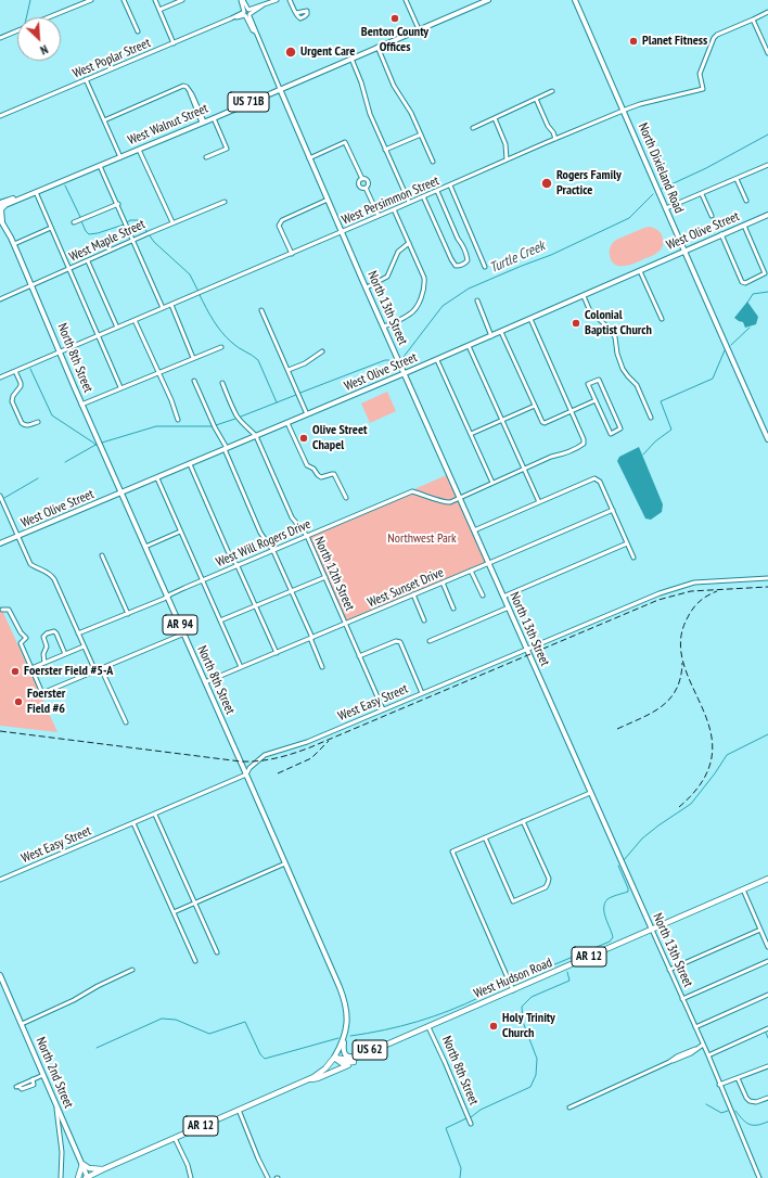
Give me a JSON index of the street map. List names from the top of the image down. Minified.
{"streets":{"highway":["AR 12","West Hudson Road","US 62"],"main road":["US 71B","West Walnut Street","North Dixieland Road","West Olive Street","North 13th Street","North 8th Street","AR 94","North 2nd Street"],"street":["West Poplar Street","West Persimmon Street","West Maple Street","West Will Rogers Drive","North 12th Street","West Sunset Drive","West Easy Street"]},"crossings":[["West Walnut Street","North 13th Street"],["West Walnut Street","AR 94"],["North Dixieland Road","West Persimmon Street"],["North Dixieland Road","West Olive Street"],["West Persimmon Street","North 13th Street"],["West Persimmon Street","North 8th Street"],["West Olive Street","North 13th Street"],["West Olive Street","North 8th Street"],["West Olive Street","North 12th Street"],["West Maple Street","North 8th Street"],["North 13th Street","West Will Rogers Drive"],["North 13th Street","West Sunset Drive"],["North 13th Street","West Easy Street"],["North 13th Street","West Hudson Road"],["North 8th Street","West Will Rogers Drive"],["North 8th Street","West Sunset Drive"],["North 8th Street","AR 94"],["North 8th Street","West Easy Street"],["North 8th Street","AR 12"],["North 8th Street","West Hudson Road"],["West Will Rogers Drive","North 12th Street"],["North 12th Street","West Sunset Drive"],["North 12th Street","West Easy Street"],["AR 12","West Hudson Road"],["AR 12","North 2nd Street"]],"water":["Turtle Creek"],"parks":["Northwest Park"],"places":["Benton County Offices","Planet Fitness","Urgent Care","Rogers Family Practice","Colonial Baptist Church","Olive Street Chapel","Foerster Field #5-A","Foerster Field #6","Holy Trinity Church"],"north":"bottom right"}
